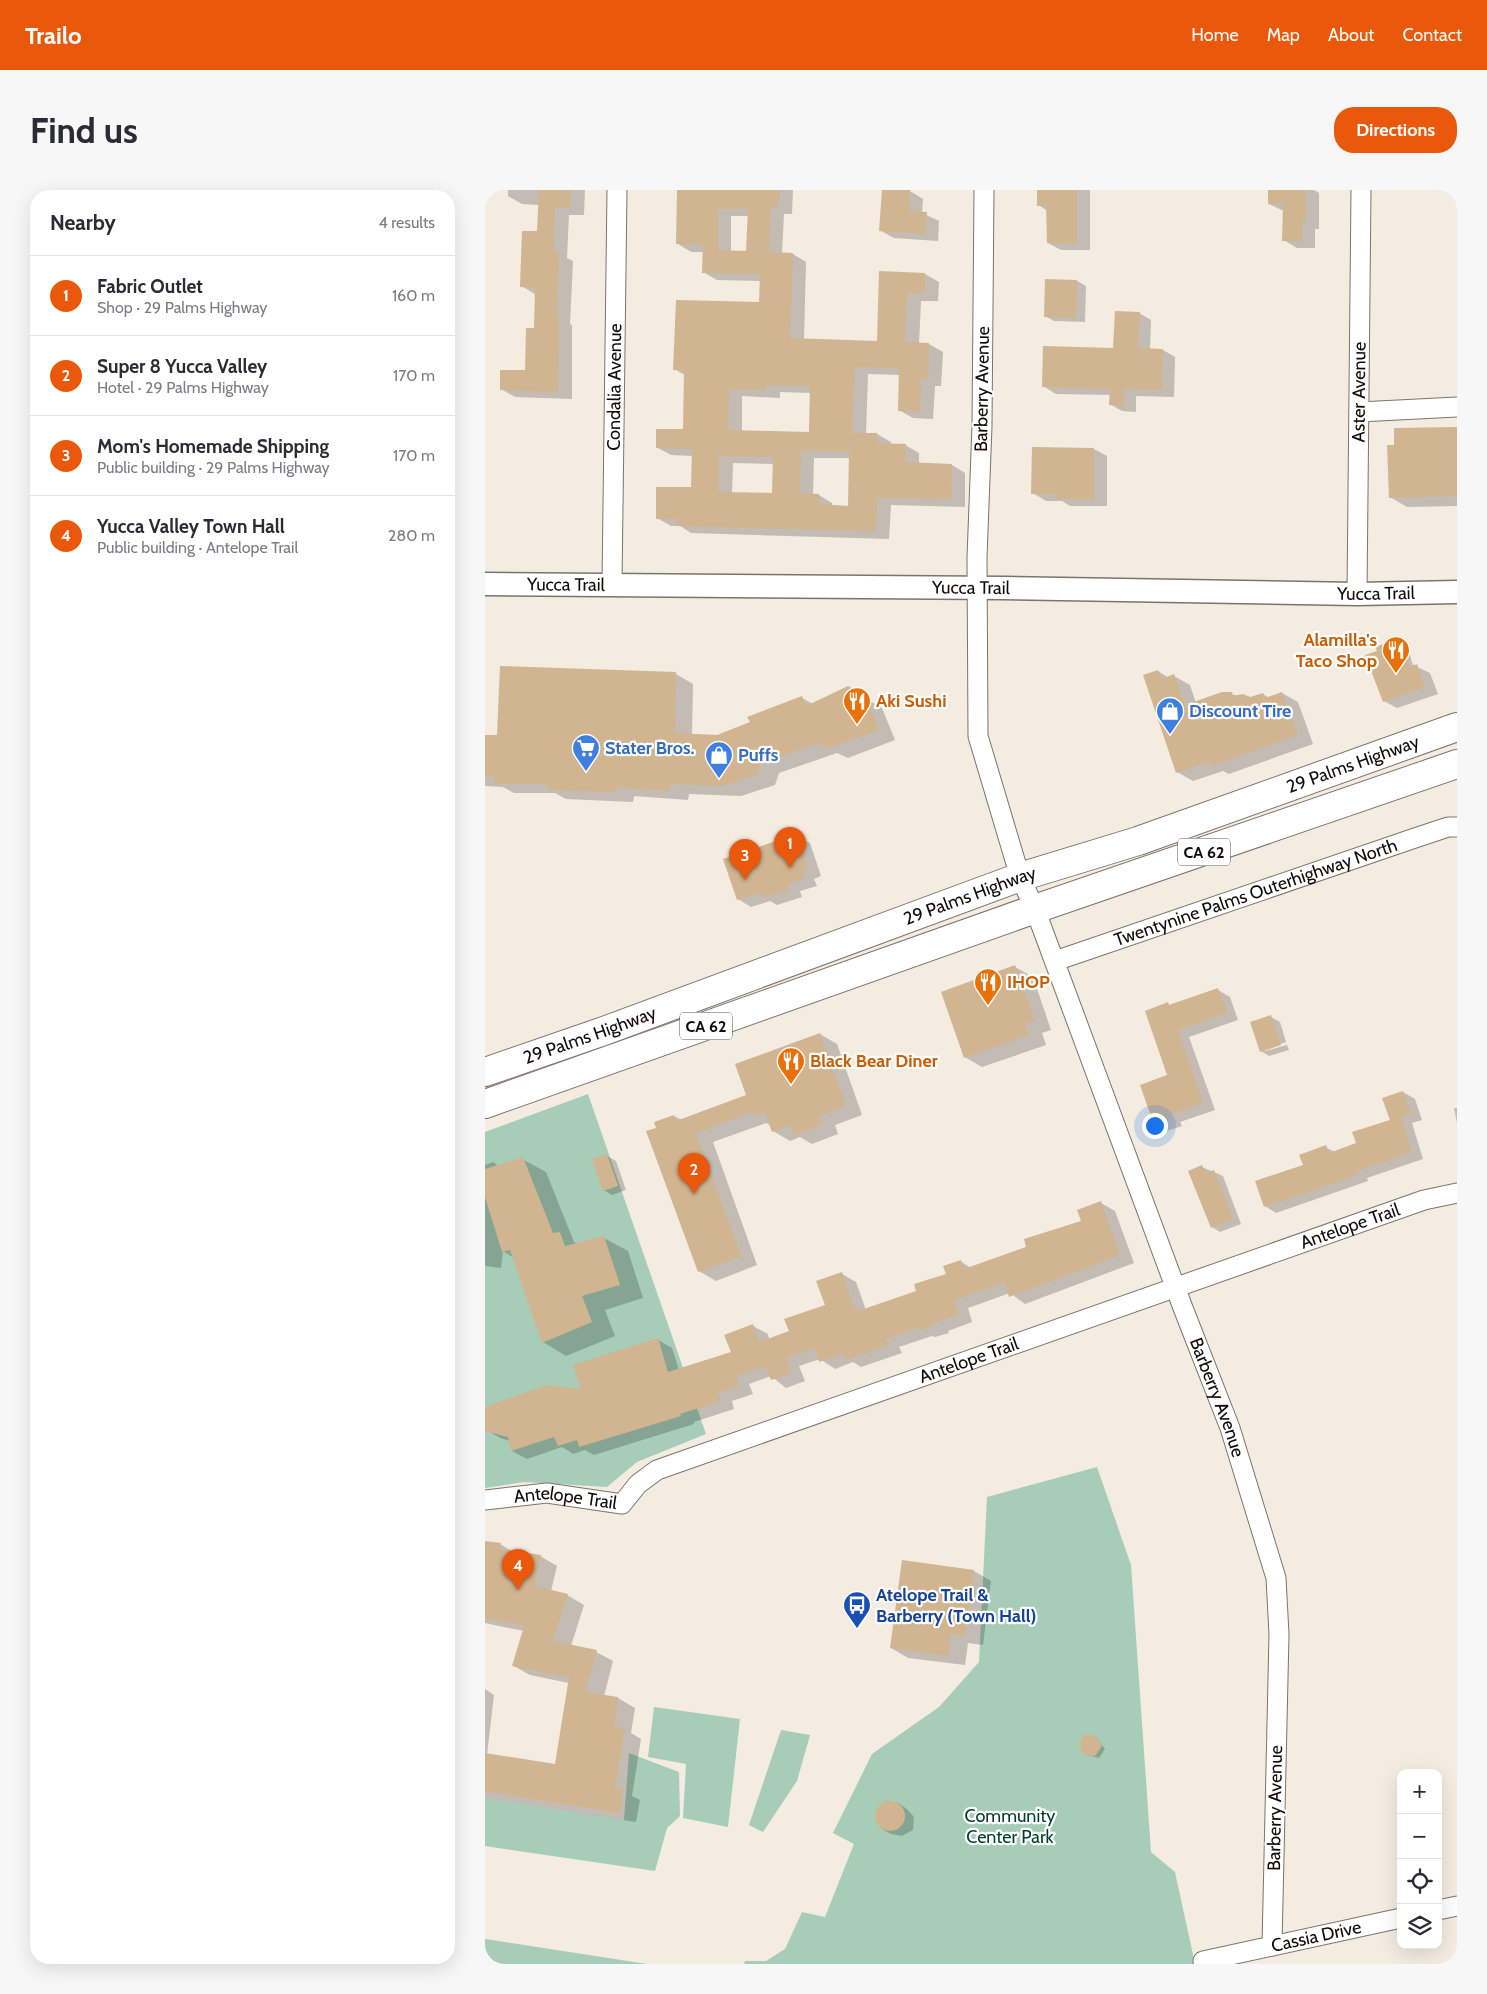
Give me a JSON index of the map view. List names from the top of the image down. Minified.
{"streets":{"main road":["29 Palms Highway","CA 62"],"street":["Condalia Avenue","Barberry Avenue","Aster Avenue","Yucca Trail","Twentynine Palms Outerhighway North","Antelope Trail","Cassia Drive"]},"crossings":[["Condalia Avenue","Yucca Trail"],["Barberry Avenue","Yucca Trail"],["Barberry Avenue","29 Palms Highway"],["Barberry Avenue","Twentynine Palms Outerhighway North"],["Barberry Avenue","Antelope Trail"],["Barberry Avenue","Cassia Drive"],["Aster Avenue","Yucca Trail"]],"parks":["Community Center Park"],"places":{"restaurant":["Alamilla's Taco Shop","Aki Sushi","IHOP","Black Bear Diner"],"shop":["Discount Tire","Puffs"],"supermarket":["Stater Bros."],"bus stop":["Atelope Trail & Barberry (Town Hall)"]},"page":{"header":"Trailo","nav":["Home","Map","About","Contact"],"buttons":"Directions","title":"Find us","heading":["Nearby","4 results"],"list":[{"mark":"1","name":"Fabric Outlet","note":"Shop · 29 Palms Highway","value":"160 m"},{"mark":"2","name":"Super 8 Yucca Valley","note":"Hotel · 29 Palms Highway","value":"170 m"},{"mark":"3","name":"Mom's Homemade Shipping","note":"Public building · 29 Palms Highway","value":"170 m"},{"mark":"4","name":"Yucca Valley Town Hall","note":"Public building · Antelope Trail","value":"280 m"}],"pins":["1","3","2","4"],"map_buttons":["+","−"]}}
